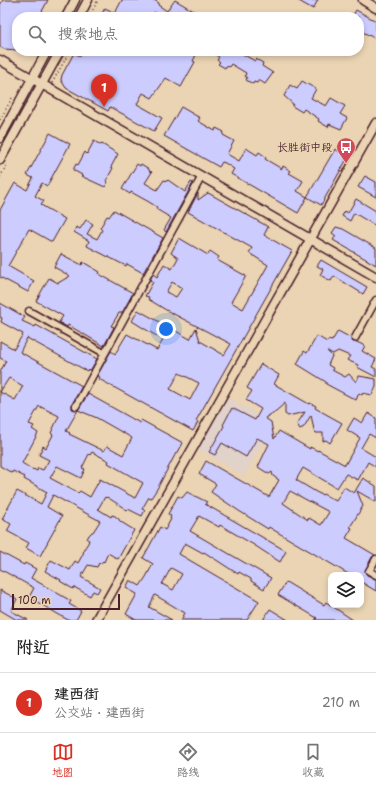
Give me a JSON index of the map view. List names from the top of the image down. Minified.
{"places":{"bus stop":["长胜街中段"]},"scale_bar":"100 m","page":{"search":"搜索地点","pins":"1","scale":"100 m","heading":"附近","list":[{"mark":"1","name":"建西街","note":"公交站 · 建西街","value":"210 m"}],"nav":["地图","路线","收藏"]}}
